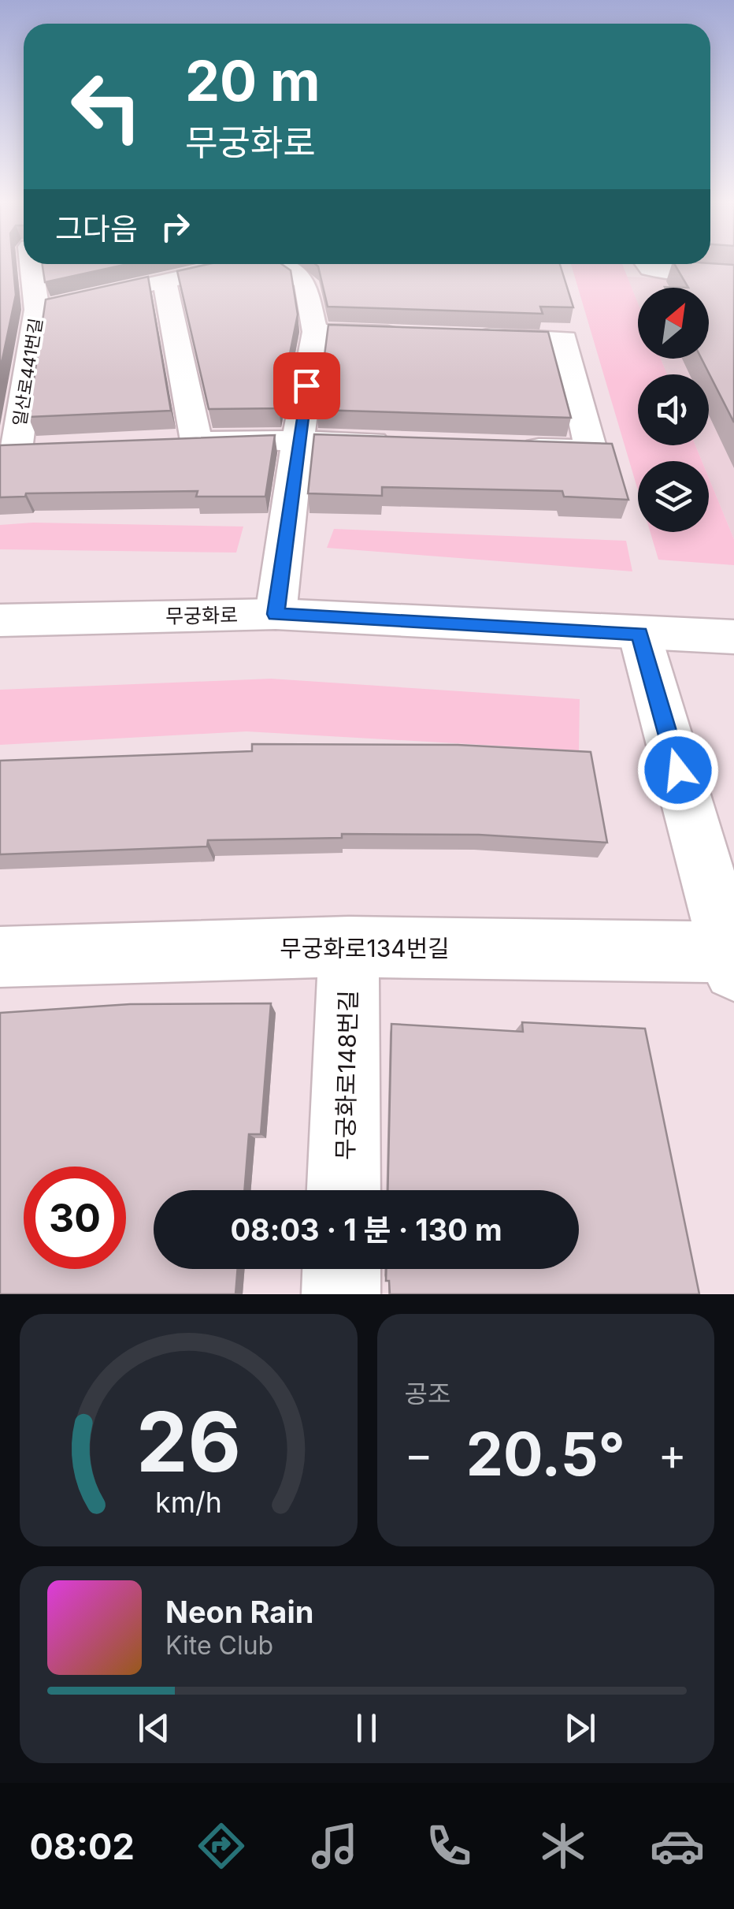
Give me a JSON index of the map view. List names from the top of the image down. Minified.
{"streets":{"street":["일산로441번길","무궁화로","무궁화로134번길","무궁화로148번길"]},"crossings":[["무궁화로134번길","무궁화로148번길"]],"north":"top right","page":{"turn":["20 m","무궁화로"],"then":"그다음","limit":"30","trip":"08:03 · 1 분 · 130 m","tile":"공조","heat":["−","20.5°","+"],"song":["Neon Rain","Kite Club"],"tabs":"08:02","gauge":["26","km/h"]}}
